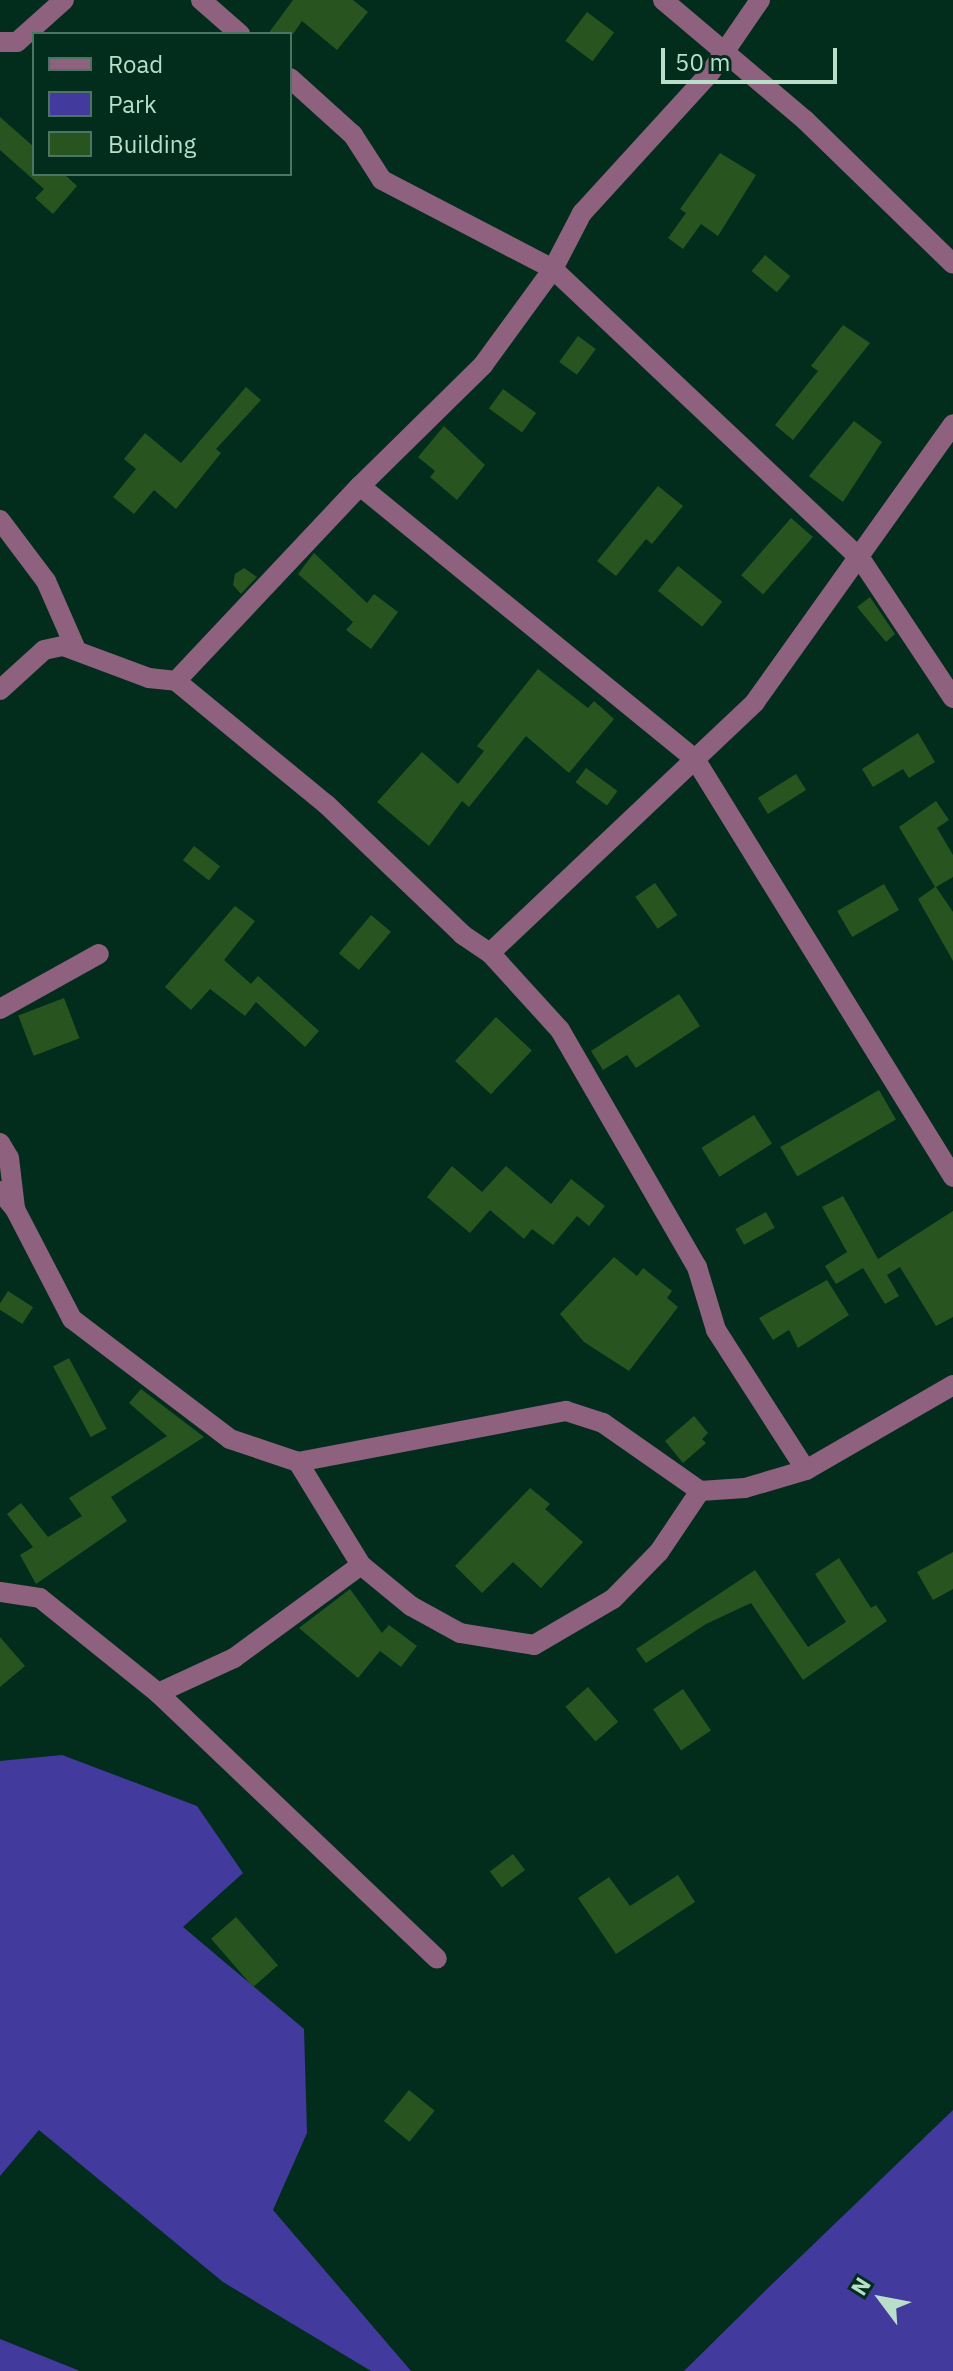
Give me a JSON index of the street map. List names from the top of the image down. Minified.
{"legend":["Road","Park","Building"],"scale_bar":"50 m","north":"top left"}
